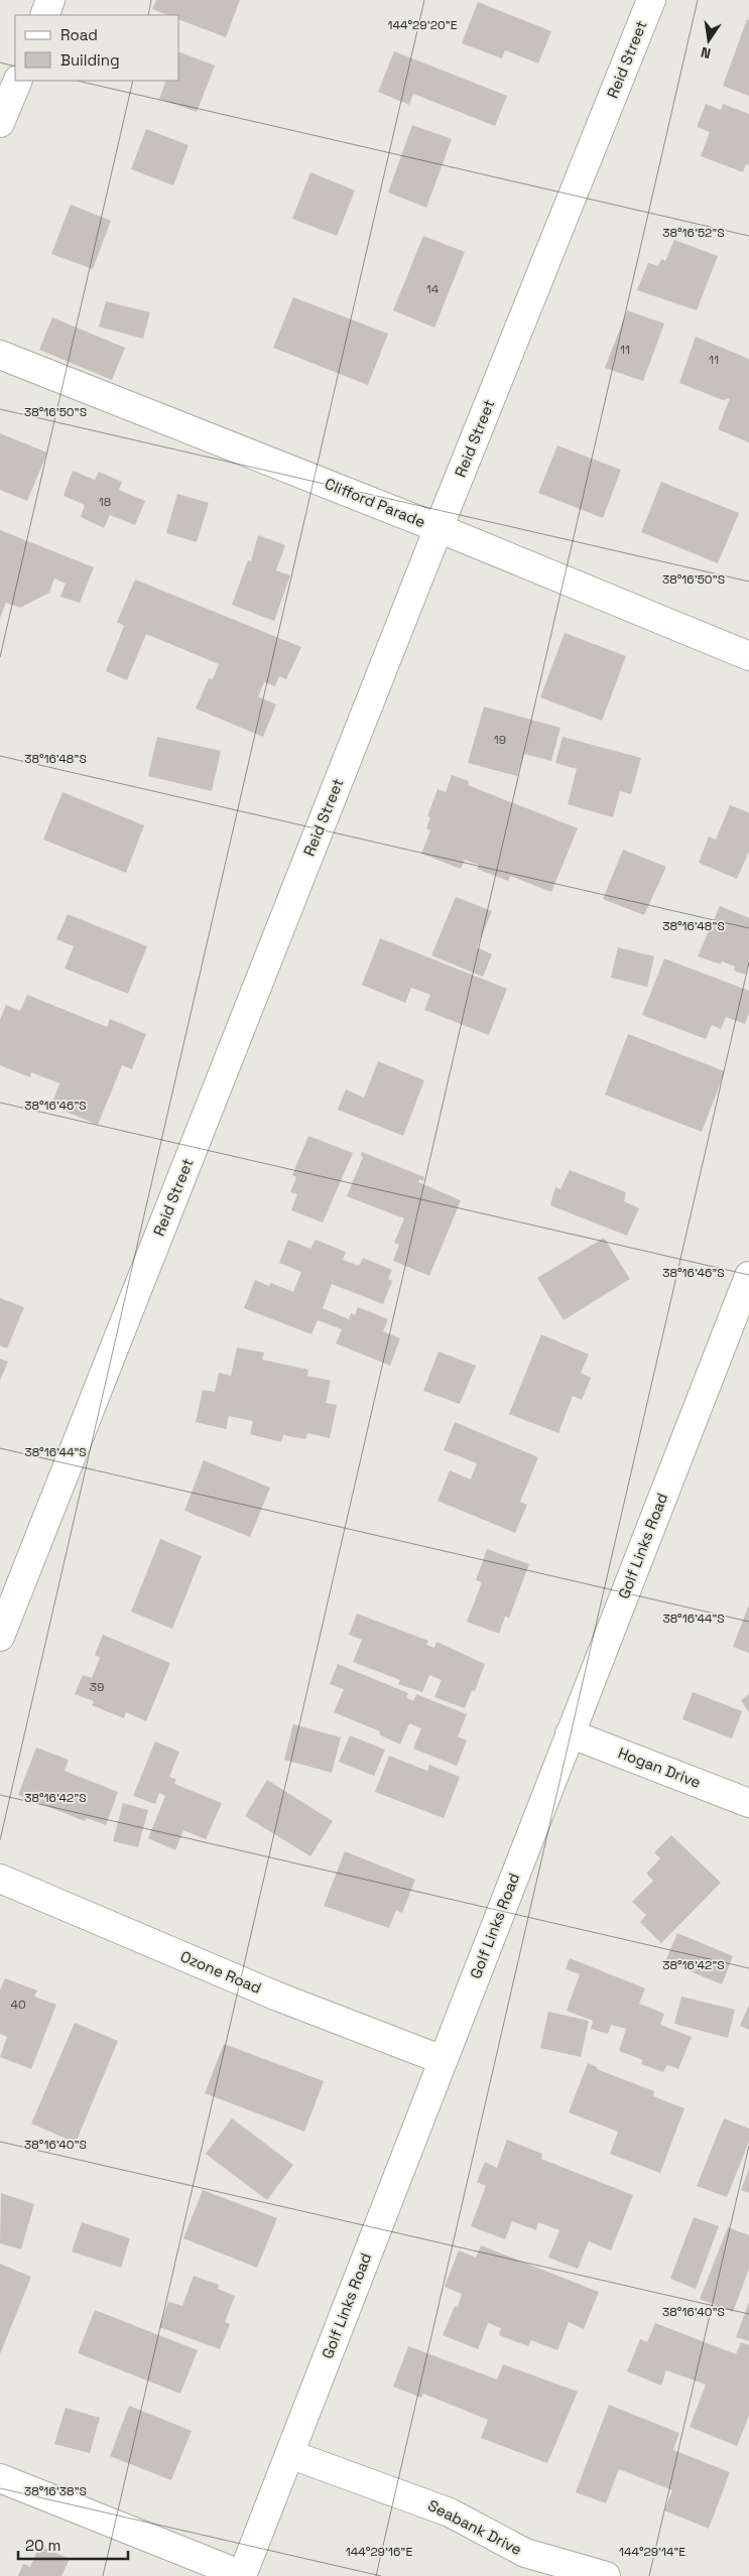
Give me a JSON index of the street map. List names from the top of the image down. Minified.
{"streets":{"street":["Reid Street","Clifford Parade","Golf Links Road","Hogan Drive","Ozone Road","Seabank Drive"]},"crossings":[["Reid Street","Clifford Parade"],["Golf Links Road","Hogan Drive"],["Golf Links Road","Ozone Road"],["Golf Links Road","Seabank Drive"]],"house_numbers":["14","11","11","18","19","39","40"],"legend":["Road","Building"],"scale_bar":"20 m","north":"bottom","coordinates":["144°29'20\"E","38°16'52\"S","38°16'50\"S","38°16'48\"S","38°16'46\"S","38°16'44\"S","38°16'42\"S","38°16'40\"S","38°16'38\"S","144°29'16\"E","144°29'14\"E"]}
